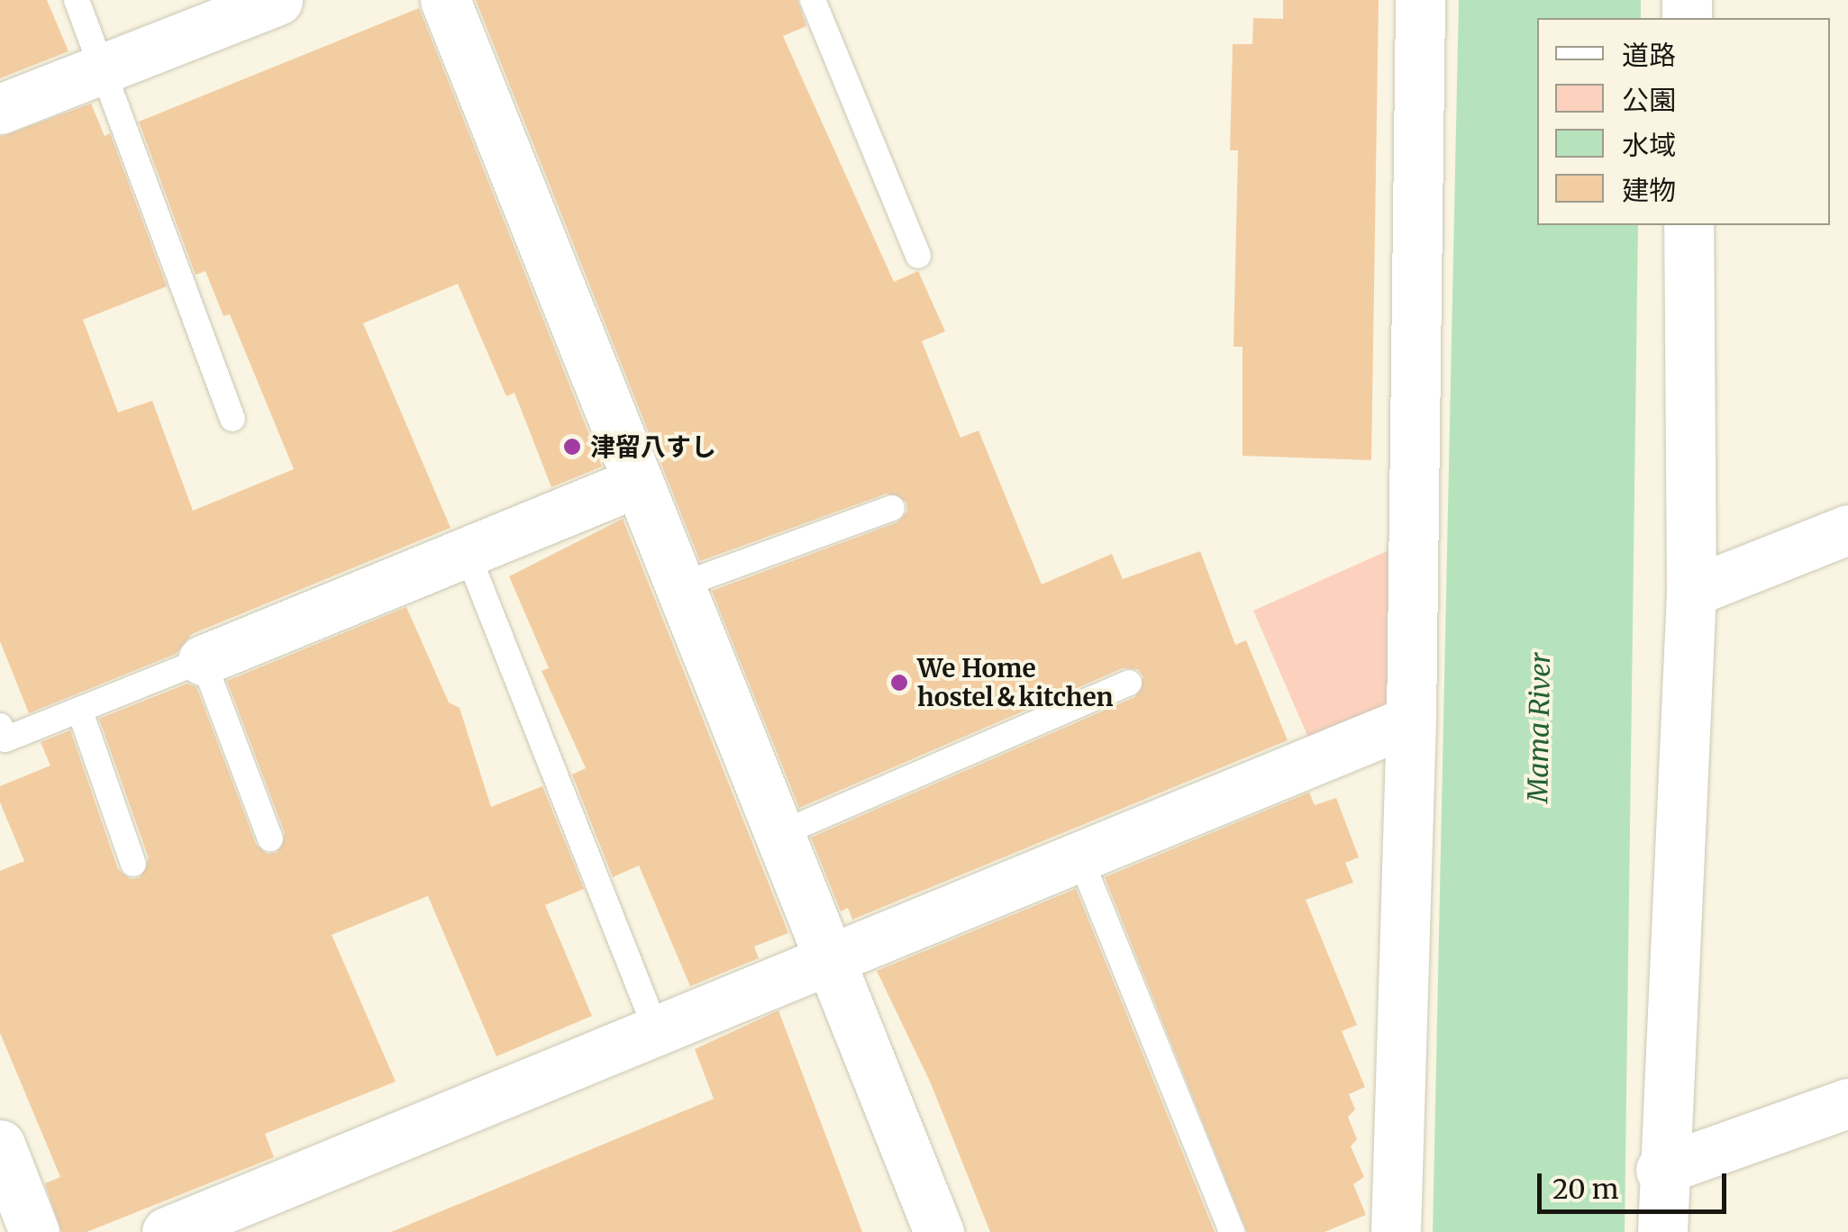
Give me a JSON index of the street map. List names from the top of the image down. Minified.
{"water":["Mama River"],"places":["津留八すし","We Home hostel＆kitchen"],"legend":["道路","公園","水域","建物"],"scale_bar":"20 m"}
